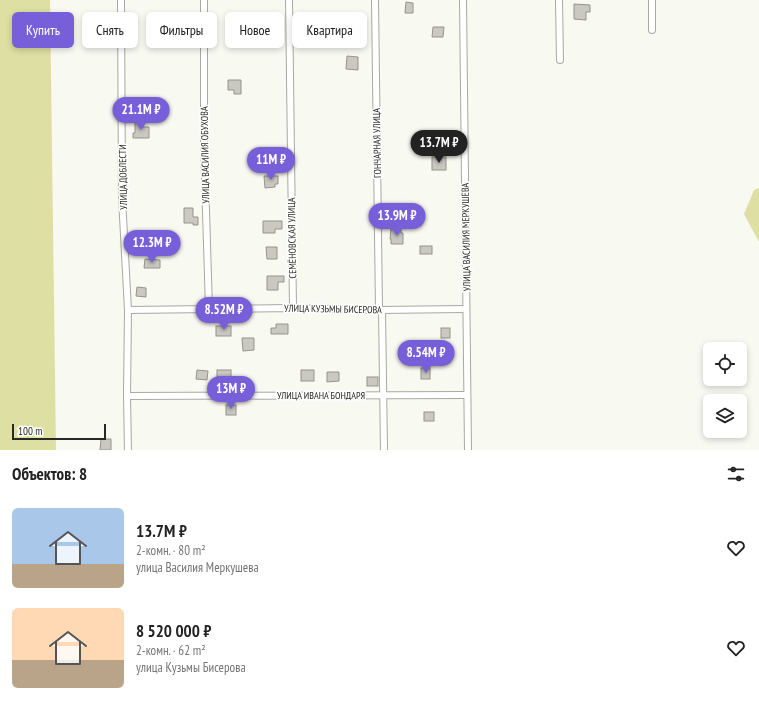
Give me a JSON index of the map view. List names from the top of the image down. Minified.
{"streets":{"street":["ГОНЧАРНАЯ УЛИЦА","УЛИЦА ВАСИЛИЯ ОБУХОВА","УЛИЦА ДОБЛЕСТИ","УЛИЦА ВАСИЛИЯ МЕРКУШЕВА","СЕМЁНОВСКАЯ УЛИЦА","УЛИЦА КУЗЬМЫ БИСЕРОВА","УЛИЦА ИВАНА БОНДАРЯ"]},"crossings":[["ГОНЧАРНАЯ УЛИЦА","УЛИЦА КУЗЬМЫ БИСЕРОВА"],["ГОНЧАРНАЯ УЛИЦА","УЛИЦА ИВАНА БОНДАРЯ"],["УЛИЦА ВАСИЛИЯ ОБУХОВА","УЛИЦА КУЗЬМЫ БИСЕРОВА"],["УЛИЦА ДОБЛЕСТИ","УЛИЦА КУЗЬМЫ БИСЕРОВА"],["УЛИЦА ДОБЛЕСТИ","УЛИЦА ИВАНА БОНДАРЯ"],["УЛИЦА ВАСИЛИЯ МЕРКУШЕВА","УЛИЦА КУЗЬМЫ БИСЕРОВА"],["УЛИЦА ВАСИЛИЯ МЕРКУШЕВА","УЛИЦА ИВАНА БОНДАРЯ"],["СЕМЁНОВСКАЯ УЛИЦА","УЛИЦА КУЗЬМЫ БИСЕРОВА"]],"scale_bar":"100 m","page":{"chip":["Купить","Снять","Фильтры","Новое","Квартира"],"price":["21.1M ₽","13.7M ₽","11M ₽","13.9M ₽","12.3M ₽","8.52M ₽","8.54M ₽","13M ₽"],"scale":"100 m","heading":"Объектов: 8","list":[{"name":"13.7M ₽","note":"2-комн. · 80 m² · улица Василия Меркушева"},{"name":"8 520 000 ₽","note":"2-комн. · 62 m² · улица Кузьмы Бисерова"}]}}
